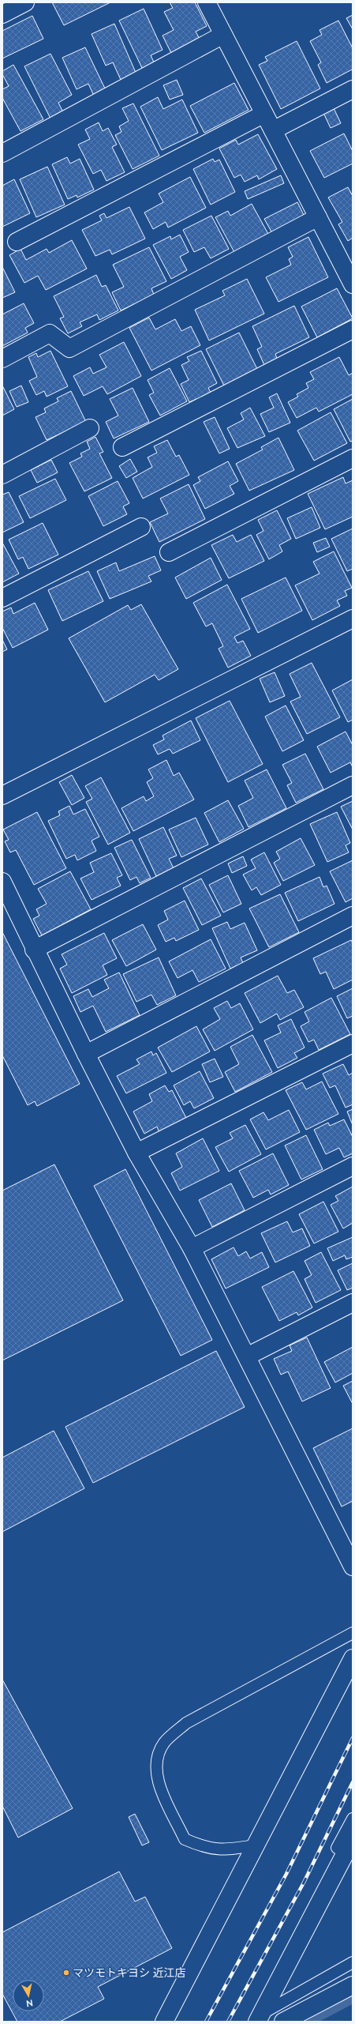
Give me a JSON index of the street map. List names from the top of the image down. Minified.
{"places":["マツモトキヨシ 近江店"],"north":"bottom"}
